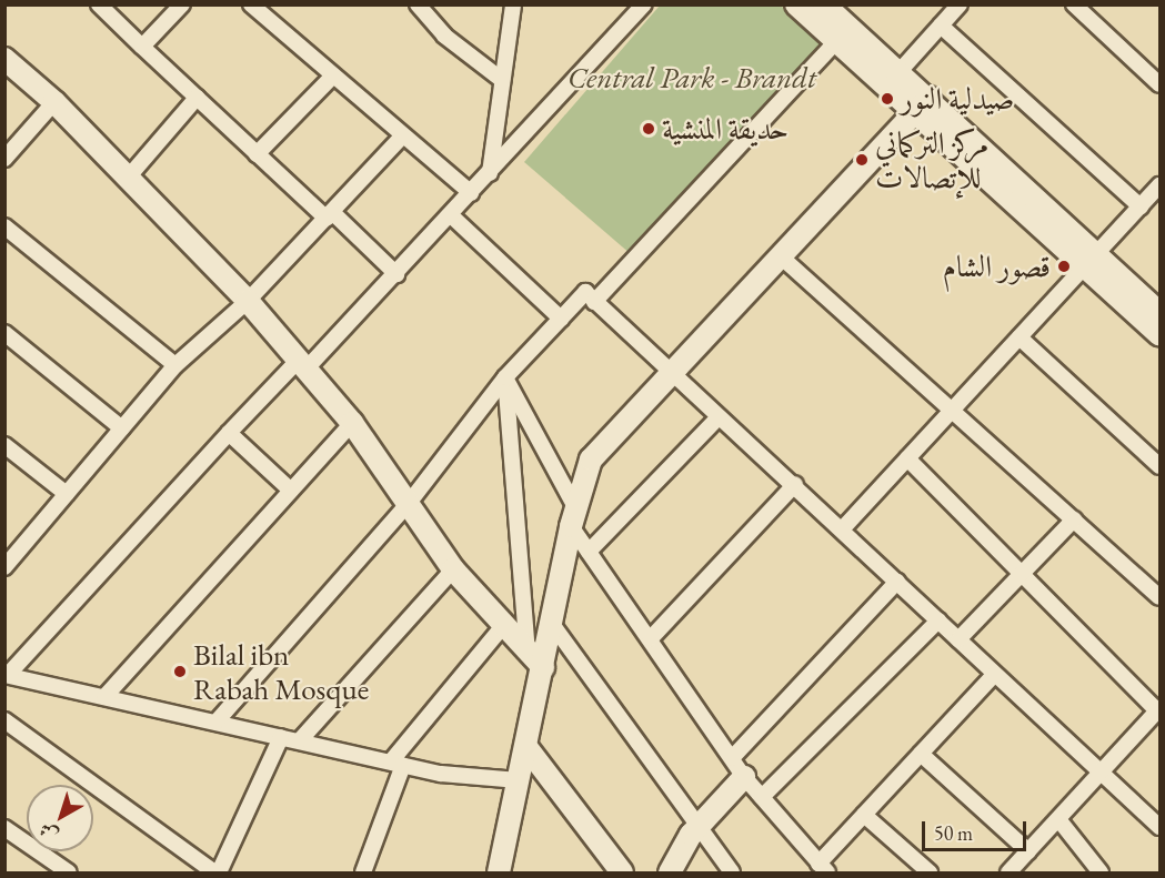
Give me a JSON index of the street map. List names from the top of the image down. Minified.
{"parks":["Central Park - Brandt"],"places":["صيدلية النور","حديقة المنشية","مركز التركماني للإتصالات","قصور الشام","Bilal ibn Rabah Mosque"],"scale_bar":"50 m","north":"bottom left"}
